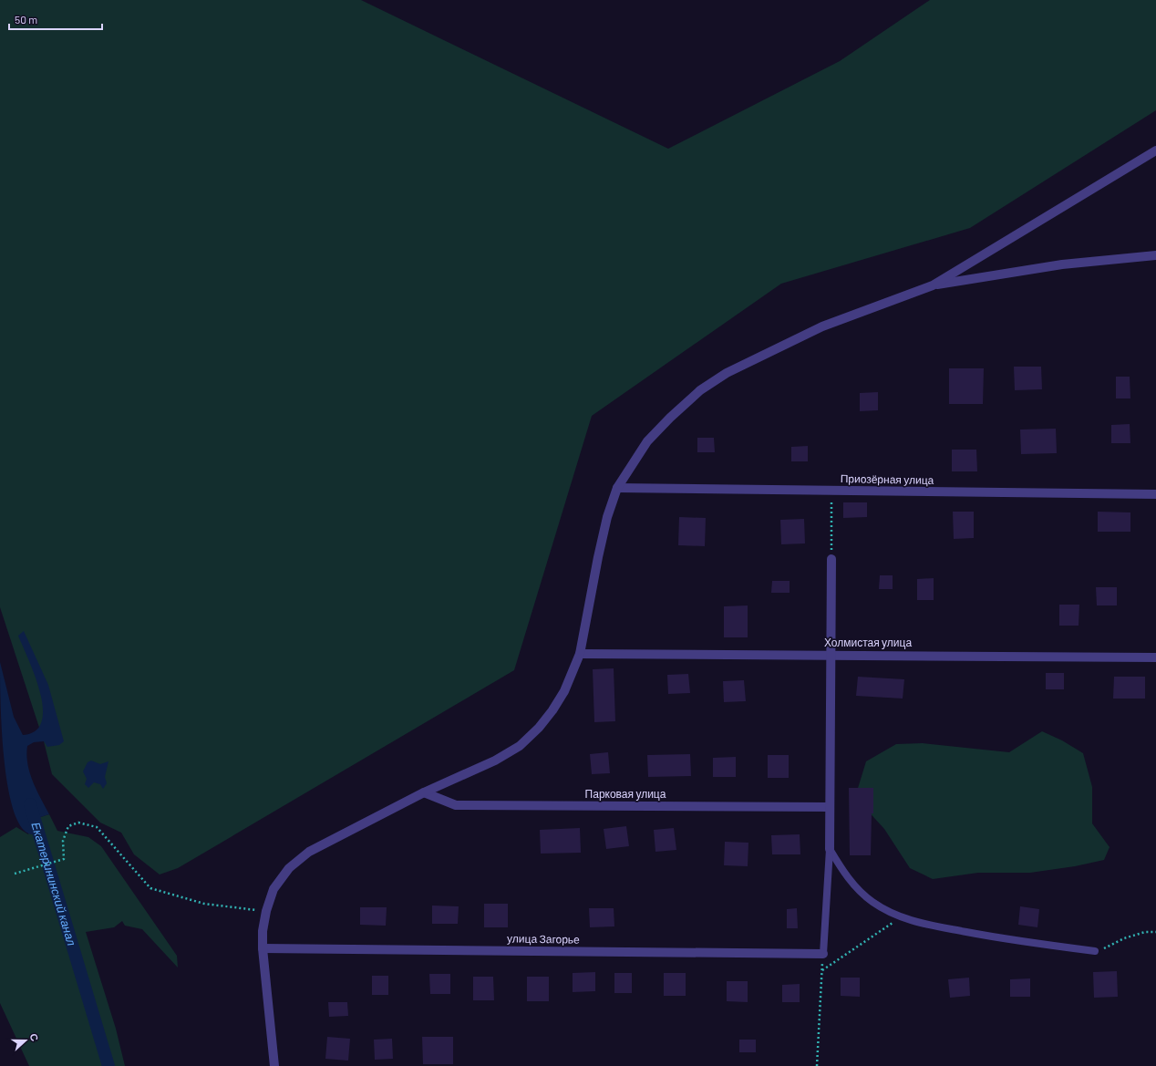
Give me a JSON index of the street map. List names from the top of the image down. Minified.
{"streets":{"street":["Приозёрная улица","Холмистая улица","Парковая улица","улица Загорье"]},"water":["Екатерининский канал"],"scale_bar":"50 m","north":"right"}
